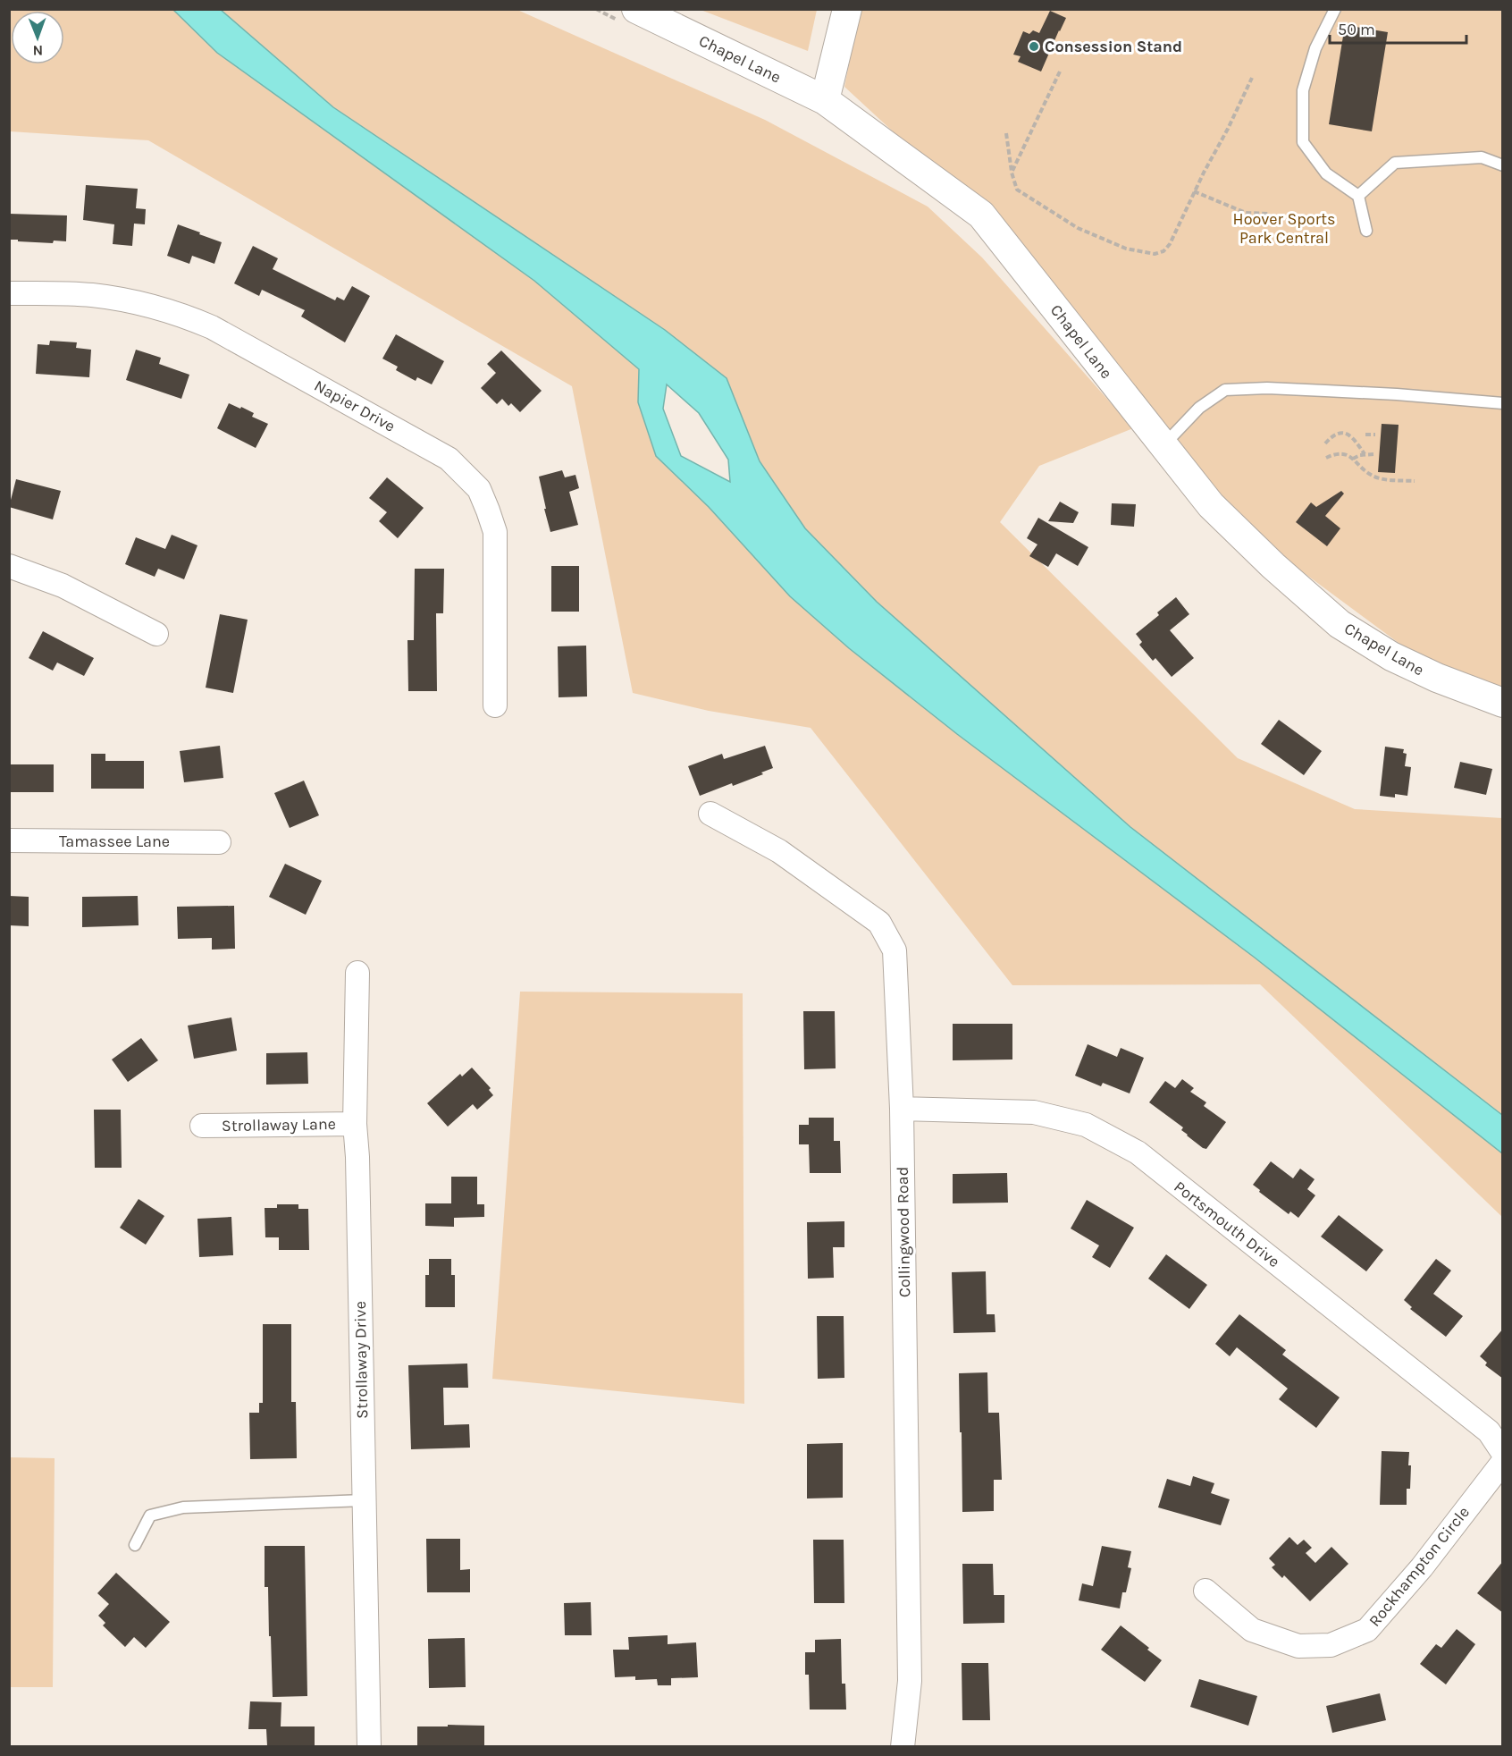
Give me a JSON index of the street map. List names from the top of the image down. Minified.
{"streets":{"street":["Chapel Lane","Napier Drive","Tamassee Lane","Strollaway Lane","Portsmouth Drive","Collingwood Road","Strollaway Drive","Rockhampton Circle"]},"crossings":[["Strollaway Lane","Strollaway Drive"],["Portsmouth Drive","Collingwood Road"]],"parks":["Hoover Sports Park Central"],"places":["Consession Stand"],"scale_bar":"50 m","north":"bottom"}
